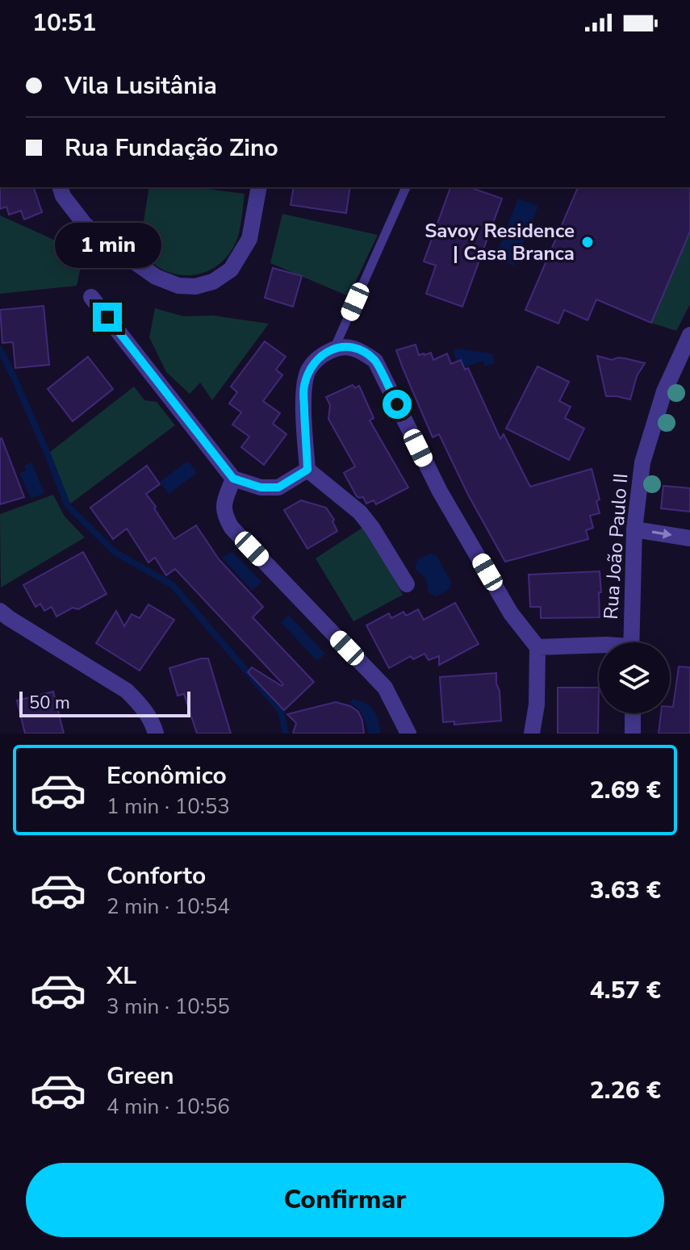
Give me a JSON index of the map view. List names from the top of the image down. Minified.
{"streets":{"street":["Rua João Paulo II"]},"places":["Savoy Residence | Casa Branca"],"scale_bar":"50 m","page":{"status":"10:51","banner":["Vila Lusitânia","Rua Fundação Zino"],"bubble":"1 min","scale":"50 m","list":[{"name":"Econômico","note":"1 min · 10:53","value":"2.69 €"},{"name":"Conforto","note":"2 min · 10:54","value":"3.63 €"},{"name":"XL","note":"3 min · 10:55","value":"4.57 €"},{"name":"Green","note":"4 min · 10:56","value":"2.26 €"}],"buttons":"Confirmar"}}
